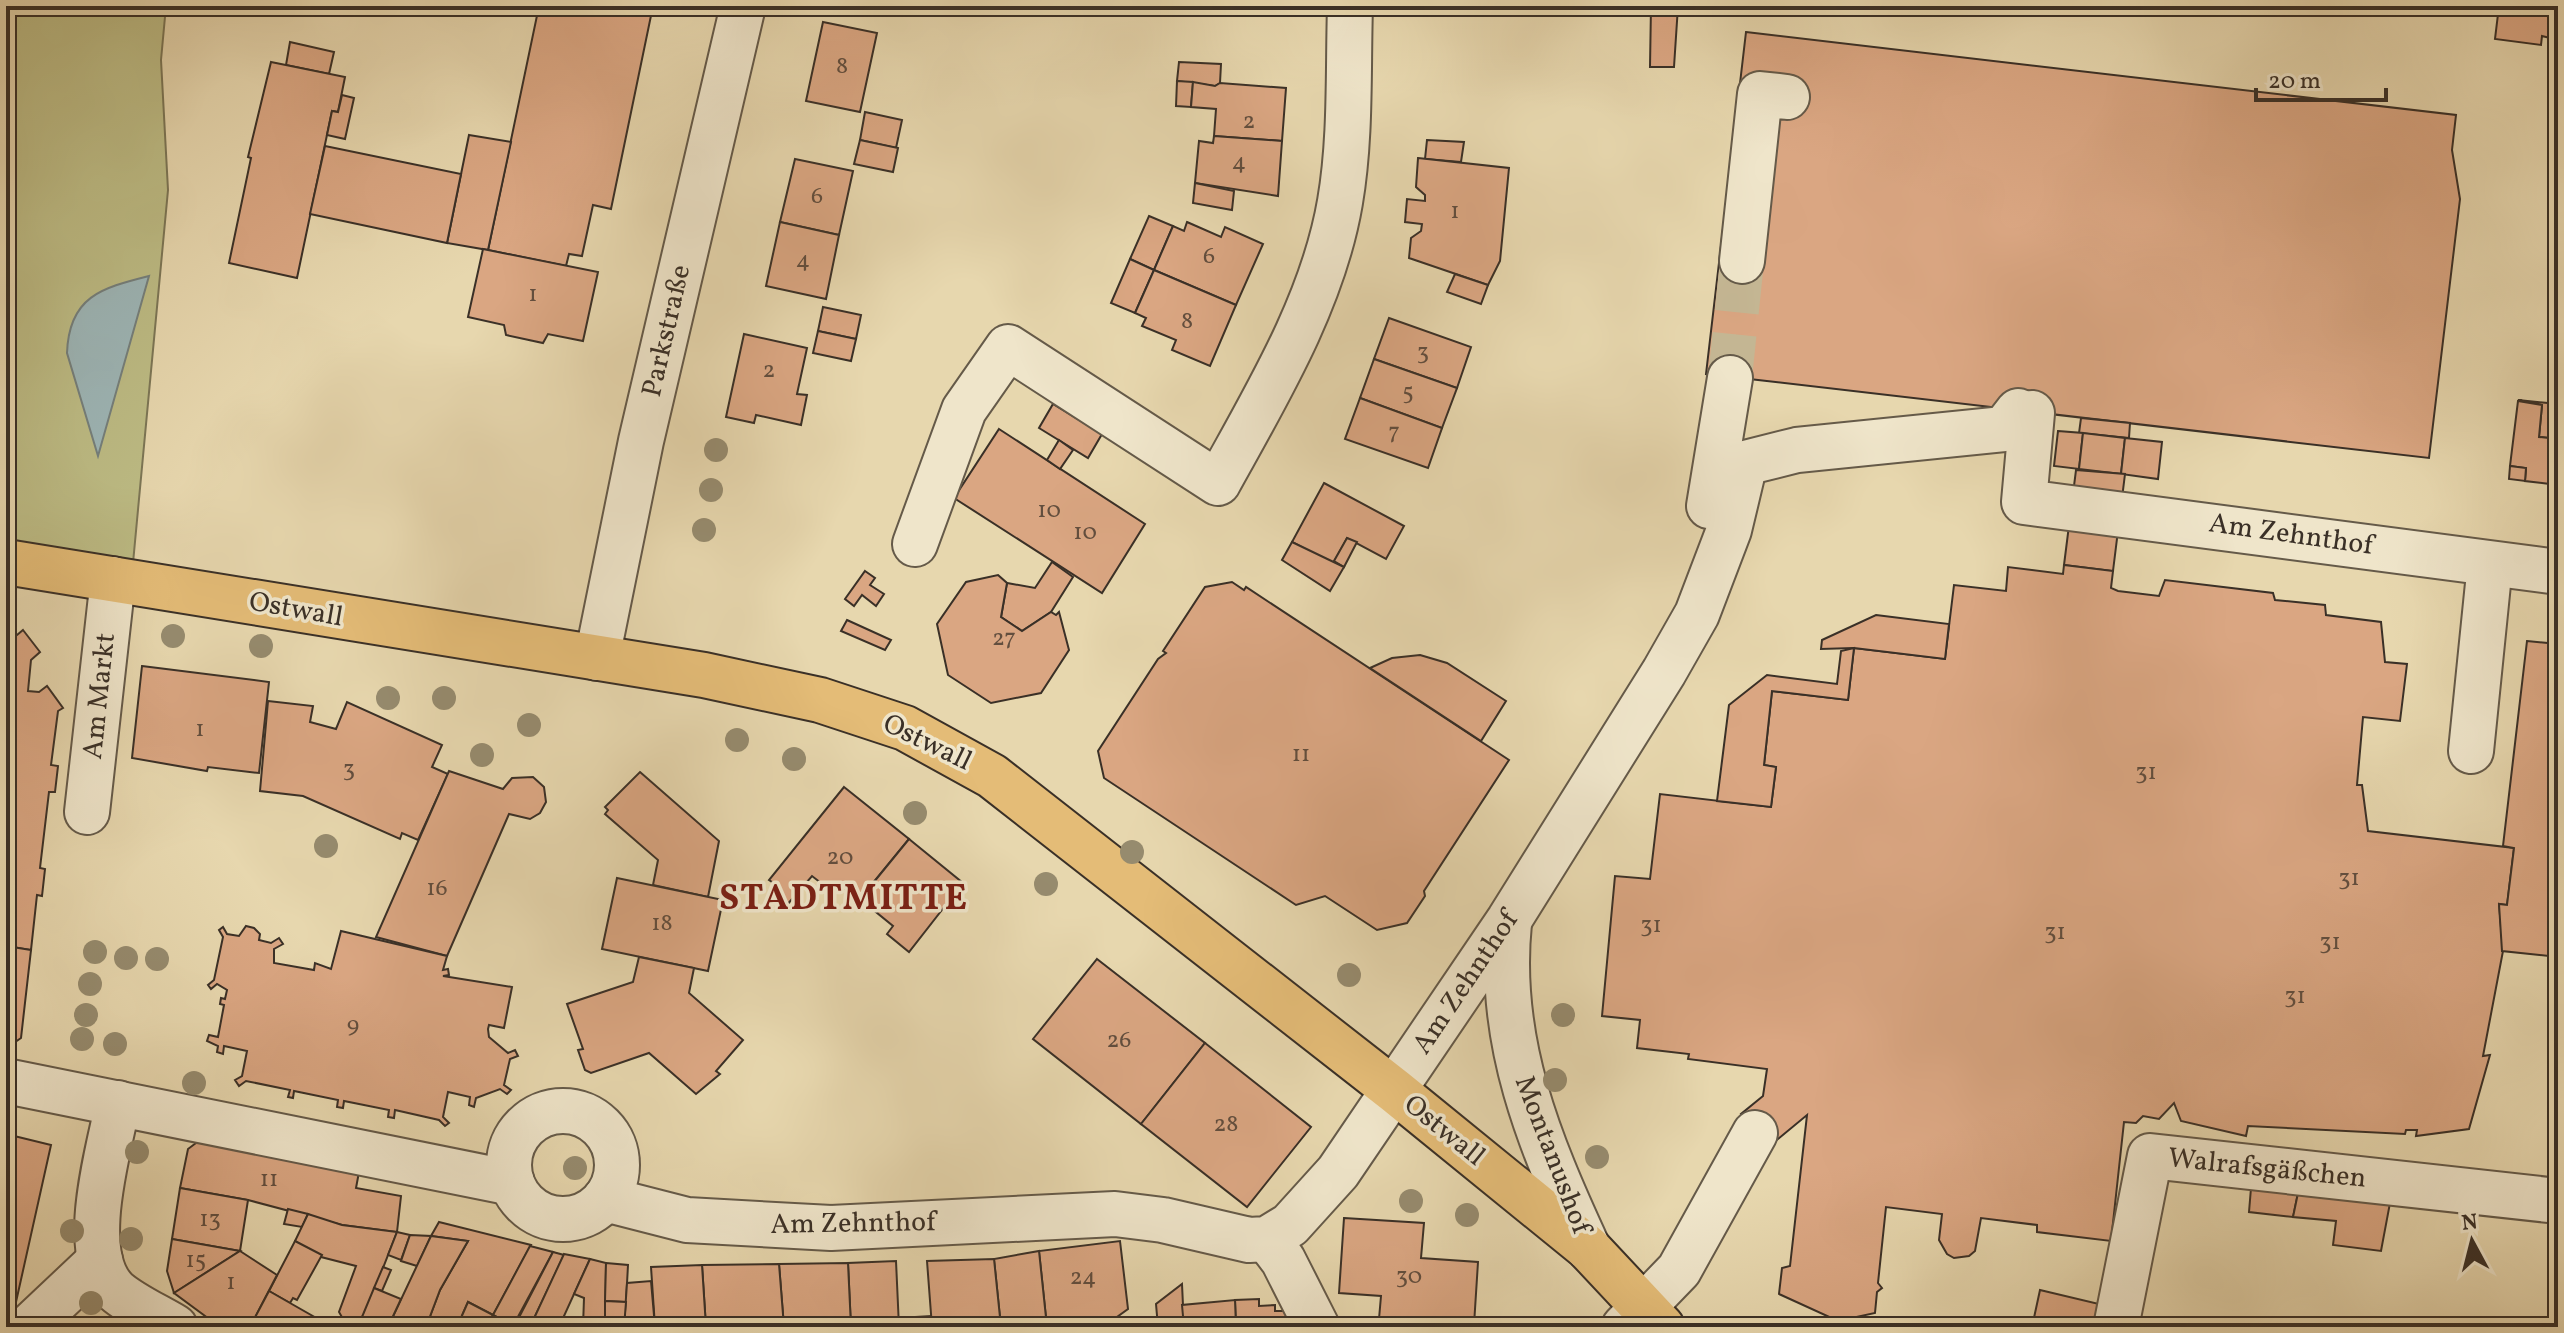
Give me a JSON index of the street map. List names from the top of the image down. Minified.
{"streets":{"main road":["Ostwall"],"street":["Parkstraße","Am Zehnthof","Am Markt","Montanushof","Walrafsgäßchen"]},"crossings":[["Parkstraße","Ostwall"],["Am Zehnthof","Ostwall"],["Am Zehnthof","Montanushof"],["Ostwall","Am Markt"],["Ostwall","Montanushof"]],"districts":["STADTMITTE"],"house_numbers":["8","2","4","6","1","6","4","1","8","3","2","5","7","10","10","27","1","11","3","31","20","31","16","18","31","31","31","31","9","26","28","11","13","15","30","24","1"],"scale_bar":"20 m","north":"top"}
